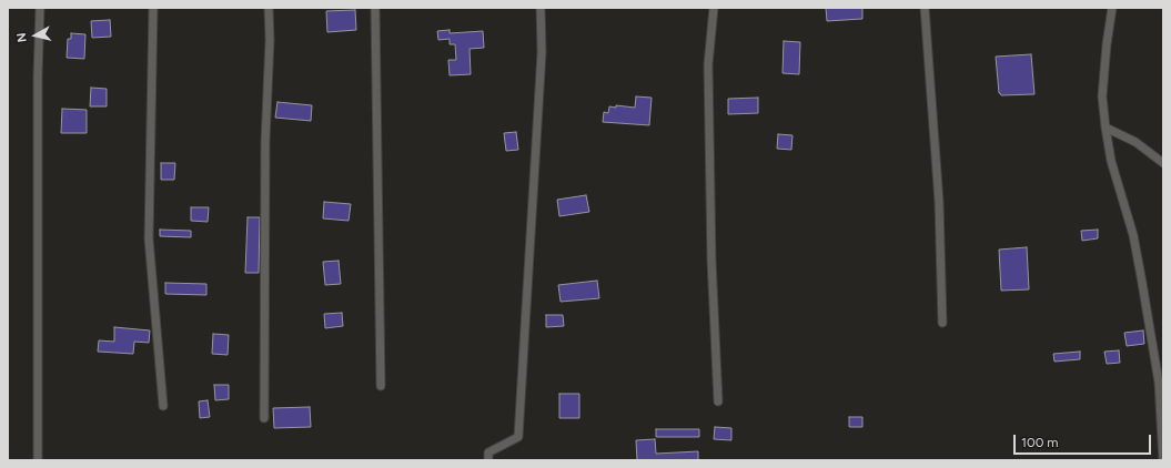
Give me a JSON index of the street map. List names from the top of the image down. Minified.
{"scale_bar":"100 m","north":"left"}
